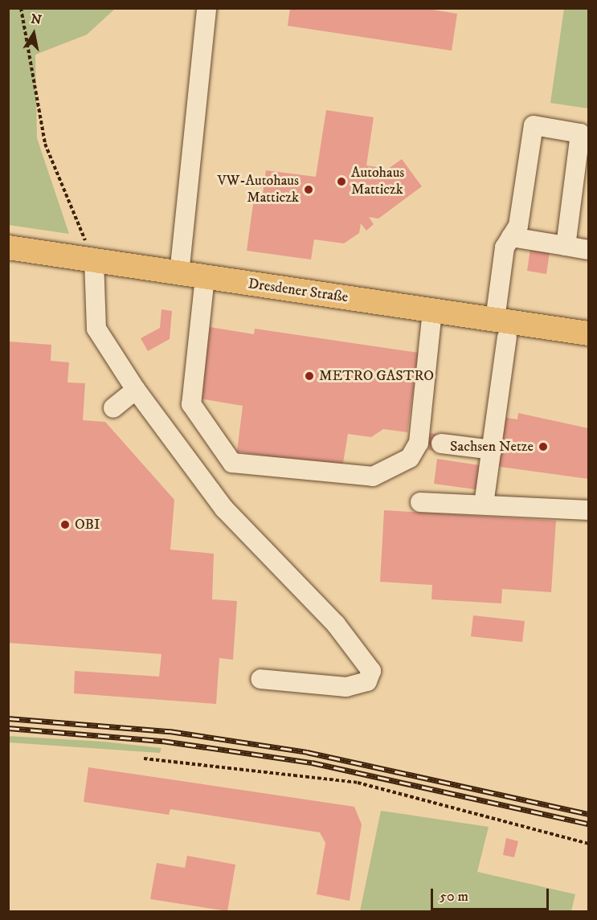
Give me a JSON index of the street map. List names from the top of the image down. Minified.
{"streets":{"main road":["Dresdener Straße"]},"places":["Autohaus Matticzk","VW-Autohaus Matticzk","METRO GASTRO","Sachsen Netze","OBI"],"scale_bar":"50 m","north":"top"}
